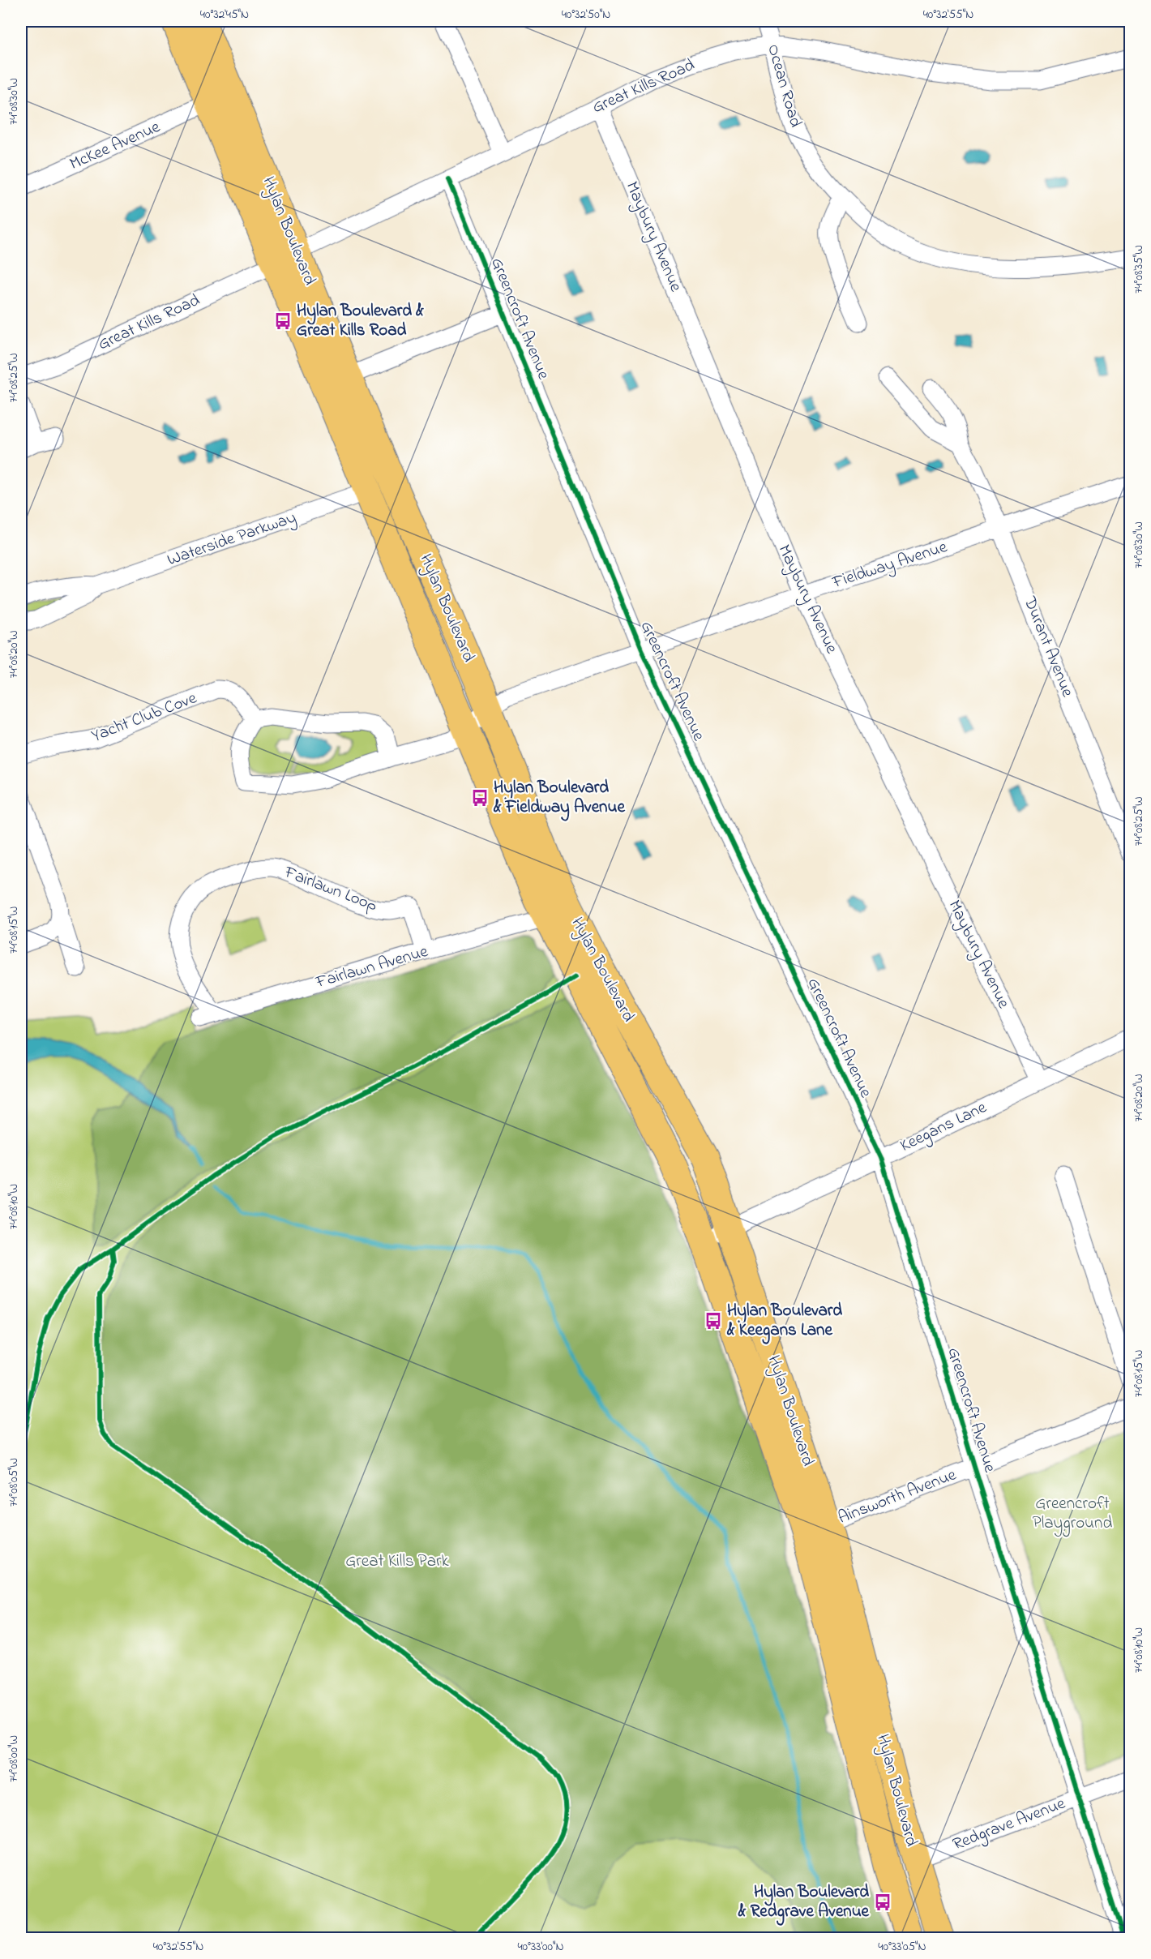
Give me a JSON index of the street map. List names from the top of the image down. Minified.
{"streets":{"main road":["Hylan Boulevard"],"street":["Ocean Road","Great Kills Road","McKee Avenue","Maybury Avenue","Greencroft Avenue","Waterside Parkway","Fieldway Avenue","Durant Avenue","Yacht Club Cove","Fairlawn Loop","Fairlawn Avenue","Keegans Lane","Ainsworth Avenue","Redgrave Avenue"]},"crossings":[["Ocean Road","Great Kills Road"],["Great Kills Road","Hylan Boulevard"],["Great Kills Road","Maybury Avenue"],["Great Kills Road","Greencroft Avenue"],["McKee Avenue","Hylan Boulevard"],["Hylan Boulevard","Waterside Parkway"],["Hylan Boulevard","Fieldway Avenue"],["Hylan Boulevard","Fairlawn Avenue"],["Hylan Boulevard","Keegans Lane"],["Hylan Boulevard","Ainsworth Avenue"],["Hylan Boulevard","Redgrave Avenue"],["Maybury Avenue","Fieldway Avenue"],["Maybury Avenue","Keegans Lane"],["Greencroft Avenue","Fieldway Avenue"],["Greencroft Avenue","Keegans Lane"],["Greencroft Avenue","Ainsworth Avenue"],["Greencroft Avenue","Redgrave Avenue"],["Fieldway Avenue","Durant Avenue"],["Fairlawn Loop","Fairlawn Avenue"]],"parks":["Greencroft Playground","Great Kills Park"],"places":{"bus stop":["Hylan Boulevard & Great Kills Road","Hylan Boulevard & Fieldway Avenue","Hylan Boulevard & Keegans Lane","Hylan Boulevard & Redgrave Avenue"]},"coordinates":["40°32'45\"N","40°32'50\"N","40°32'55\"N","74°08'30\"W","74°08'35\"W","74°08'25\"W","74°08'20\"W","74°08'15\"W","74°08'10\"W","74°08'05\"W","74°08'00\"W","40°33'00\"N","40°33'05\"N"]}
